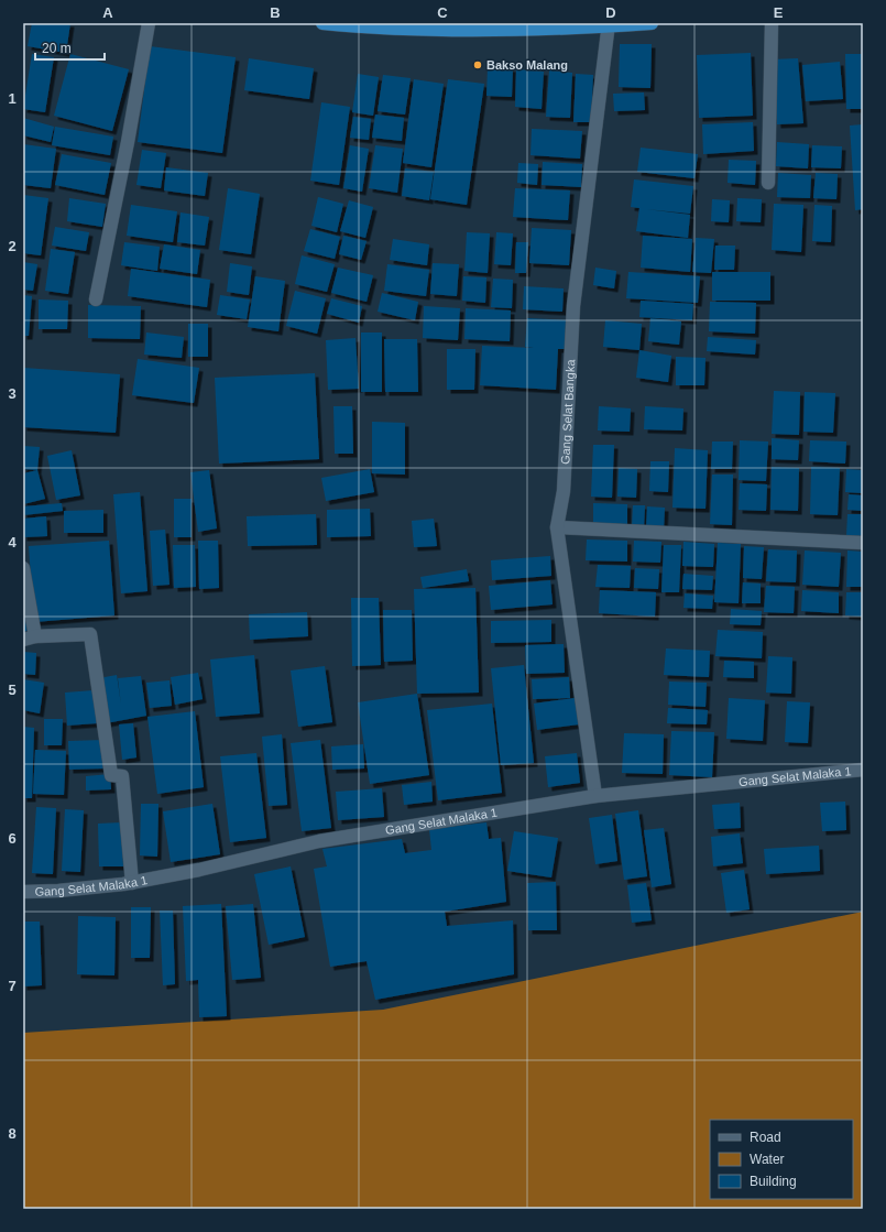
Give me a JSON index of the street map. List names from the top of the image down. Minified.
{"streets":{"street":["Gang Selat Bangka","Gang Selat Malaka 1"]},"crossings":[["Gang Selat Bangka","Gang Selat Malaka 1"]],"places":["Bakso Malang"],"legend":["Road","Water","Building"],"scale_bar":"20 m","grid":{"columns":["A","B","C","D","E"],"rows":["1","2","3","4","5","6","7","8"]}}
